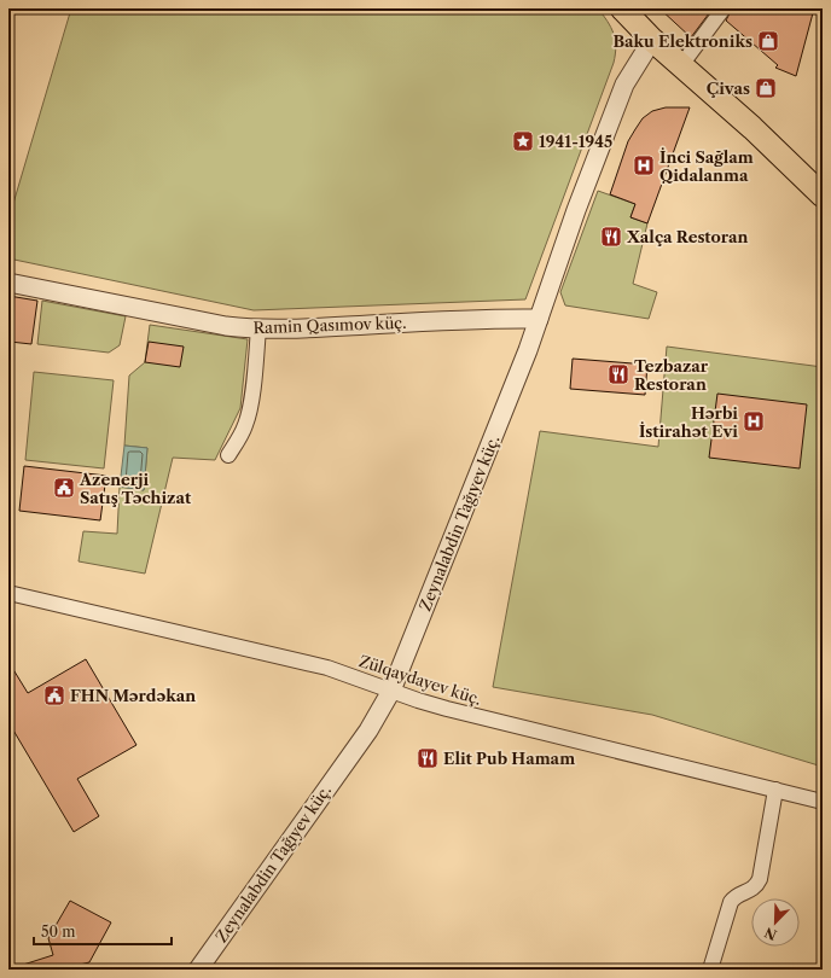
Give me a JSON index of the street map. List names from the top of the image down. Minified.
{"streets":{"street":["Ramin Qasımov küç.","Zeynalabdin Tağıyev küç.","Zülqaydayev küç."]},"crossings":[["Ramin Qasımov küç.","Zeynalabdin Tağıyev küç."],["Zeynalabdin Tağıyev küç.","Zülqaydayev küç."]],"places":{"shop":["Baku Elektroniks","Çivas"],"place":["1941-1945"],"hospital":["İnci Sağlam Qidalanma","Hərbi İstirahət Evi"],"restaurant":["Xalça Restoran","Tezbazar Restoran","Elit Pub Hamam"],"public building":["Azenerji Satış Təchizat","FHN Mərdəkan"]},"scale_bar":"50 m","north":"bottom left"}
